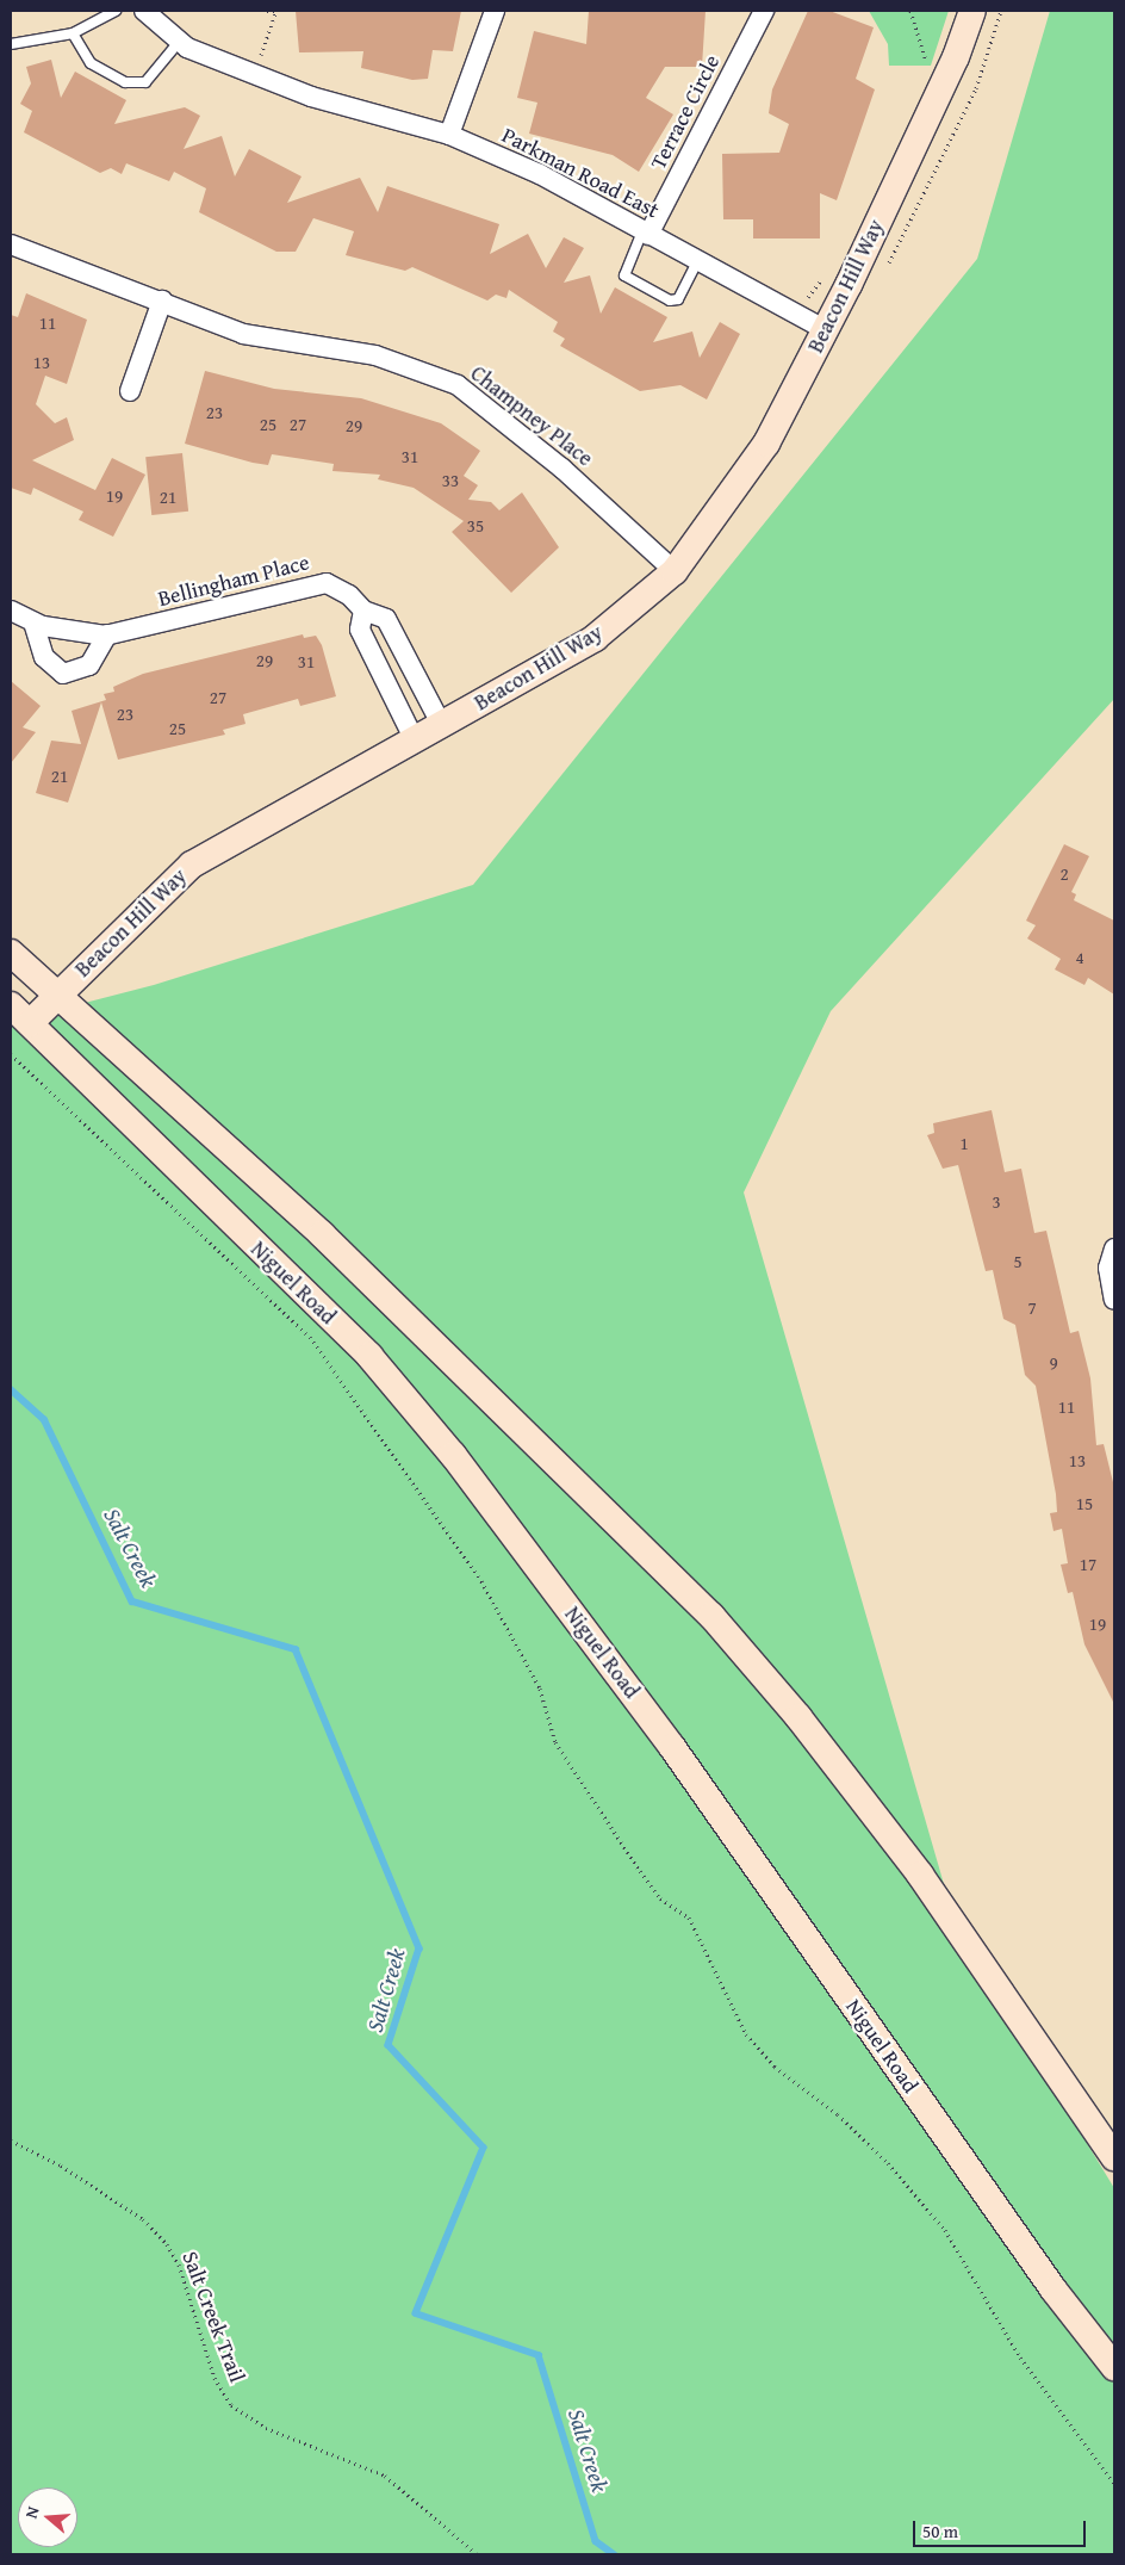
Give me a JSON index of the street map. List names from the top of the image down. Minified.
{"streets":{"main road":["Beacon Hill Way","Niguel Road"],"street":["Terrace Circle","Parkman Road East","Champney Place","Bellingham Place"],"path":["Salt Creek Trail"]},"crossings":[["Terrace Circle","Parkman Road East"],["Parkman Road East","Beacon Hill Way"],["Beacon Hill Way","Champney Place"],["Beacon Hill Way","Bellingham Place"],["Beacon Hill Way","Niguel Road"]],"water":["Salt Creek"],"house_numbers":["11","13","23","25","27","29","31","33","19","21","35","29","31","27","23","25","21","2","4","1","3","5","7","9","11","13","15","17","19"],"scale_bar":"50 m","north":"left"}
